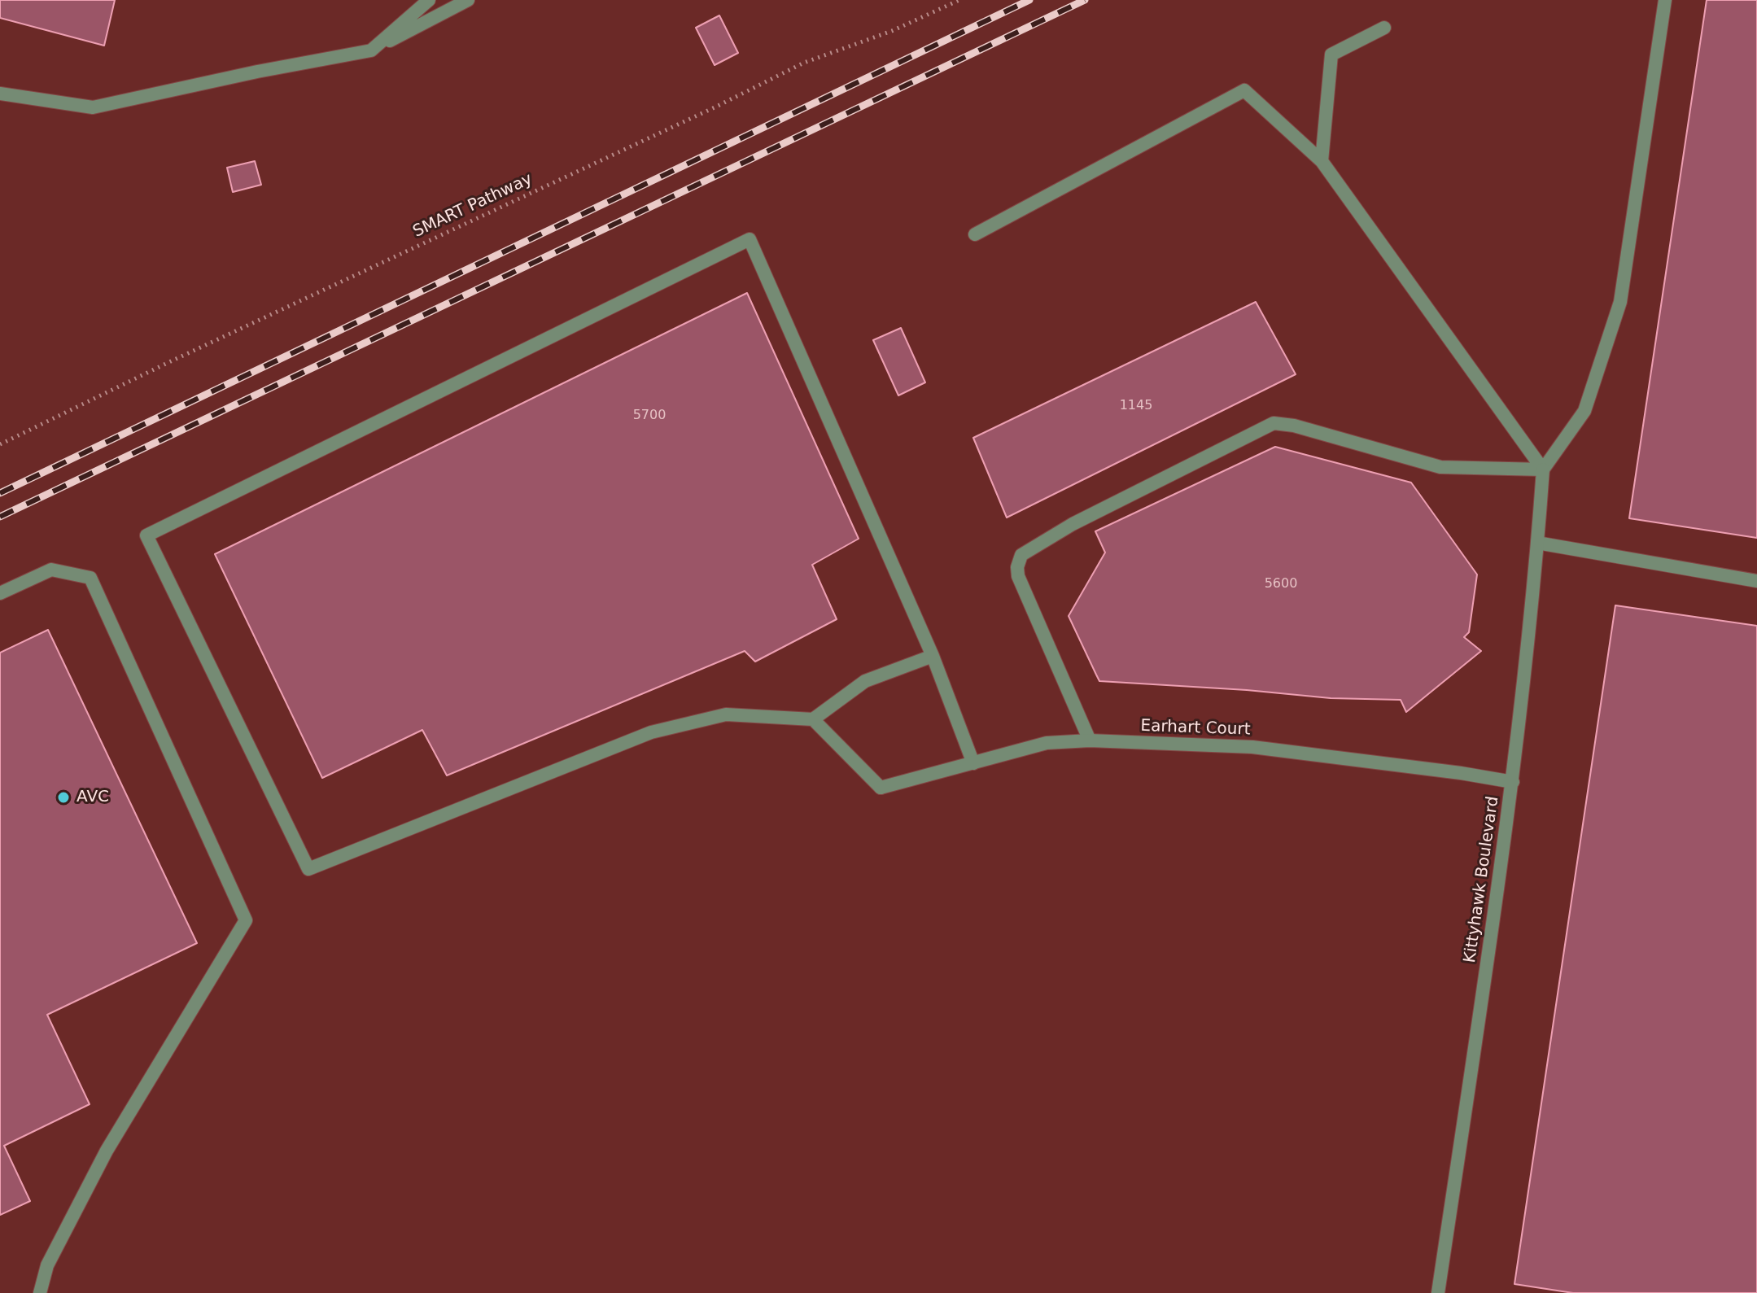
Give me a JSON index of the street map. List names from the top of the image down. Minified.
{"streets":{"street":["Earhart Court","Kittyhawk Boulevard"],"path":["SMART Pathway"]},"crossings":[["Earhart Court","Kittyhawk Boulevard"]],"places":["AVC"],"house_numbers":["1145","5700","5600"]}
